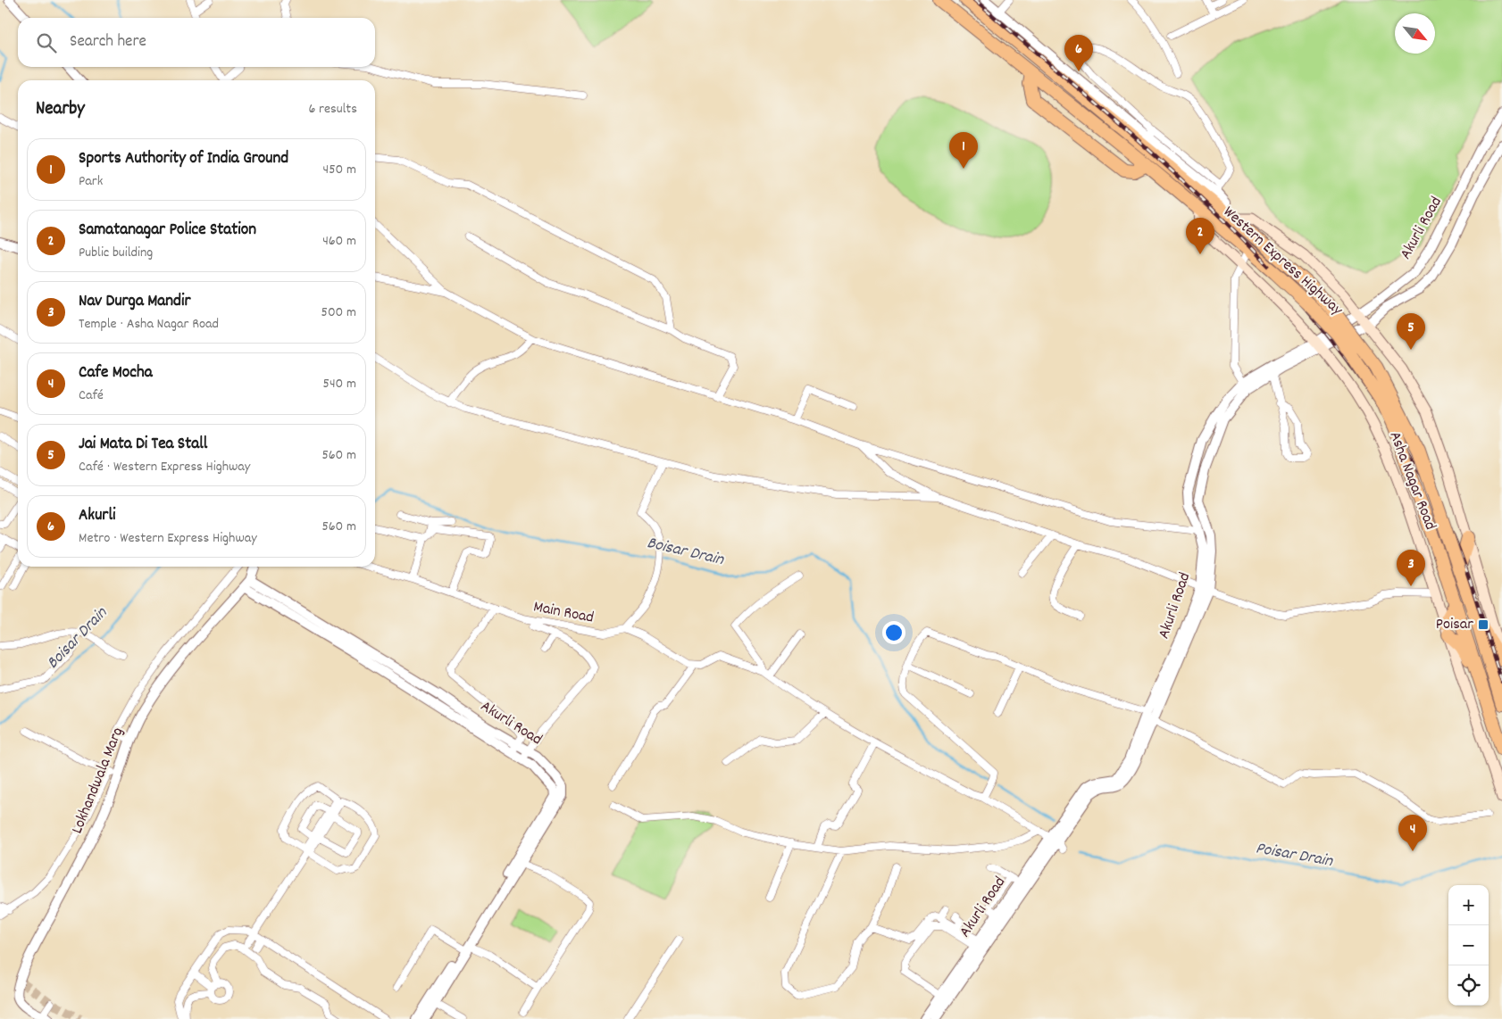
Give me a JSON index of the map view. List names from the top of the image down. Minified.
{"streets":{"highway":["Western Express Highway"],"main road":["Asha Nagar Road"],"street":["Akurli Road","Main Road","Lokhandwala Marg"]},"crossings":[["Akurli Road","Asha Nagar Road"],["Akurli Road","Lokhandwala Marg"],["Western Express Highway","Asha Nagar Road"]],"water":["Boisar Drain","Poisar Drain"],"places":{"transit":["Poisar"]},"north":"bottom right","page":{"search":"Search here","pins":["6","1","2","5","3","4"],"heading":["Nearby","6 results"],"list":[{"mark":"1","name":"Sports Authority of India Ground","note":"Park","value":"450 m"},{"mark":"2","name":"Samatanagar Police Station","note":"Public building","value":"460 m"},{"mark":"3","name":"Nav Durga Mandir","note":"Temple · Asha Nagar Road","value":"500 m"},{"mark":"4","name":"Cafe Mocha","note":"Café","value":"540 m"},{"mark":"5","name":"Jai Mata Di Tea Stall","note":"Café · Western Express Highway","value":"560 m"},{"mark":"6","name":"Akurli","note":"Metro · Western Express Highway","value":"560 m"}],"map_buttons":["+","−"]}}
